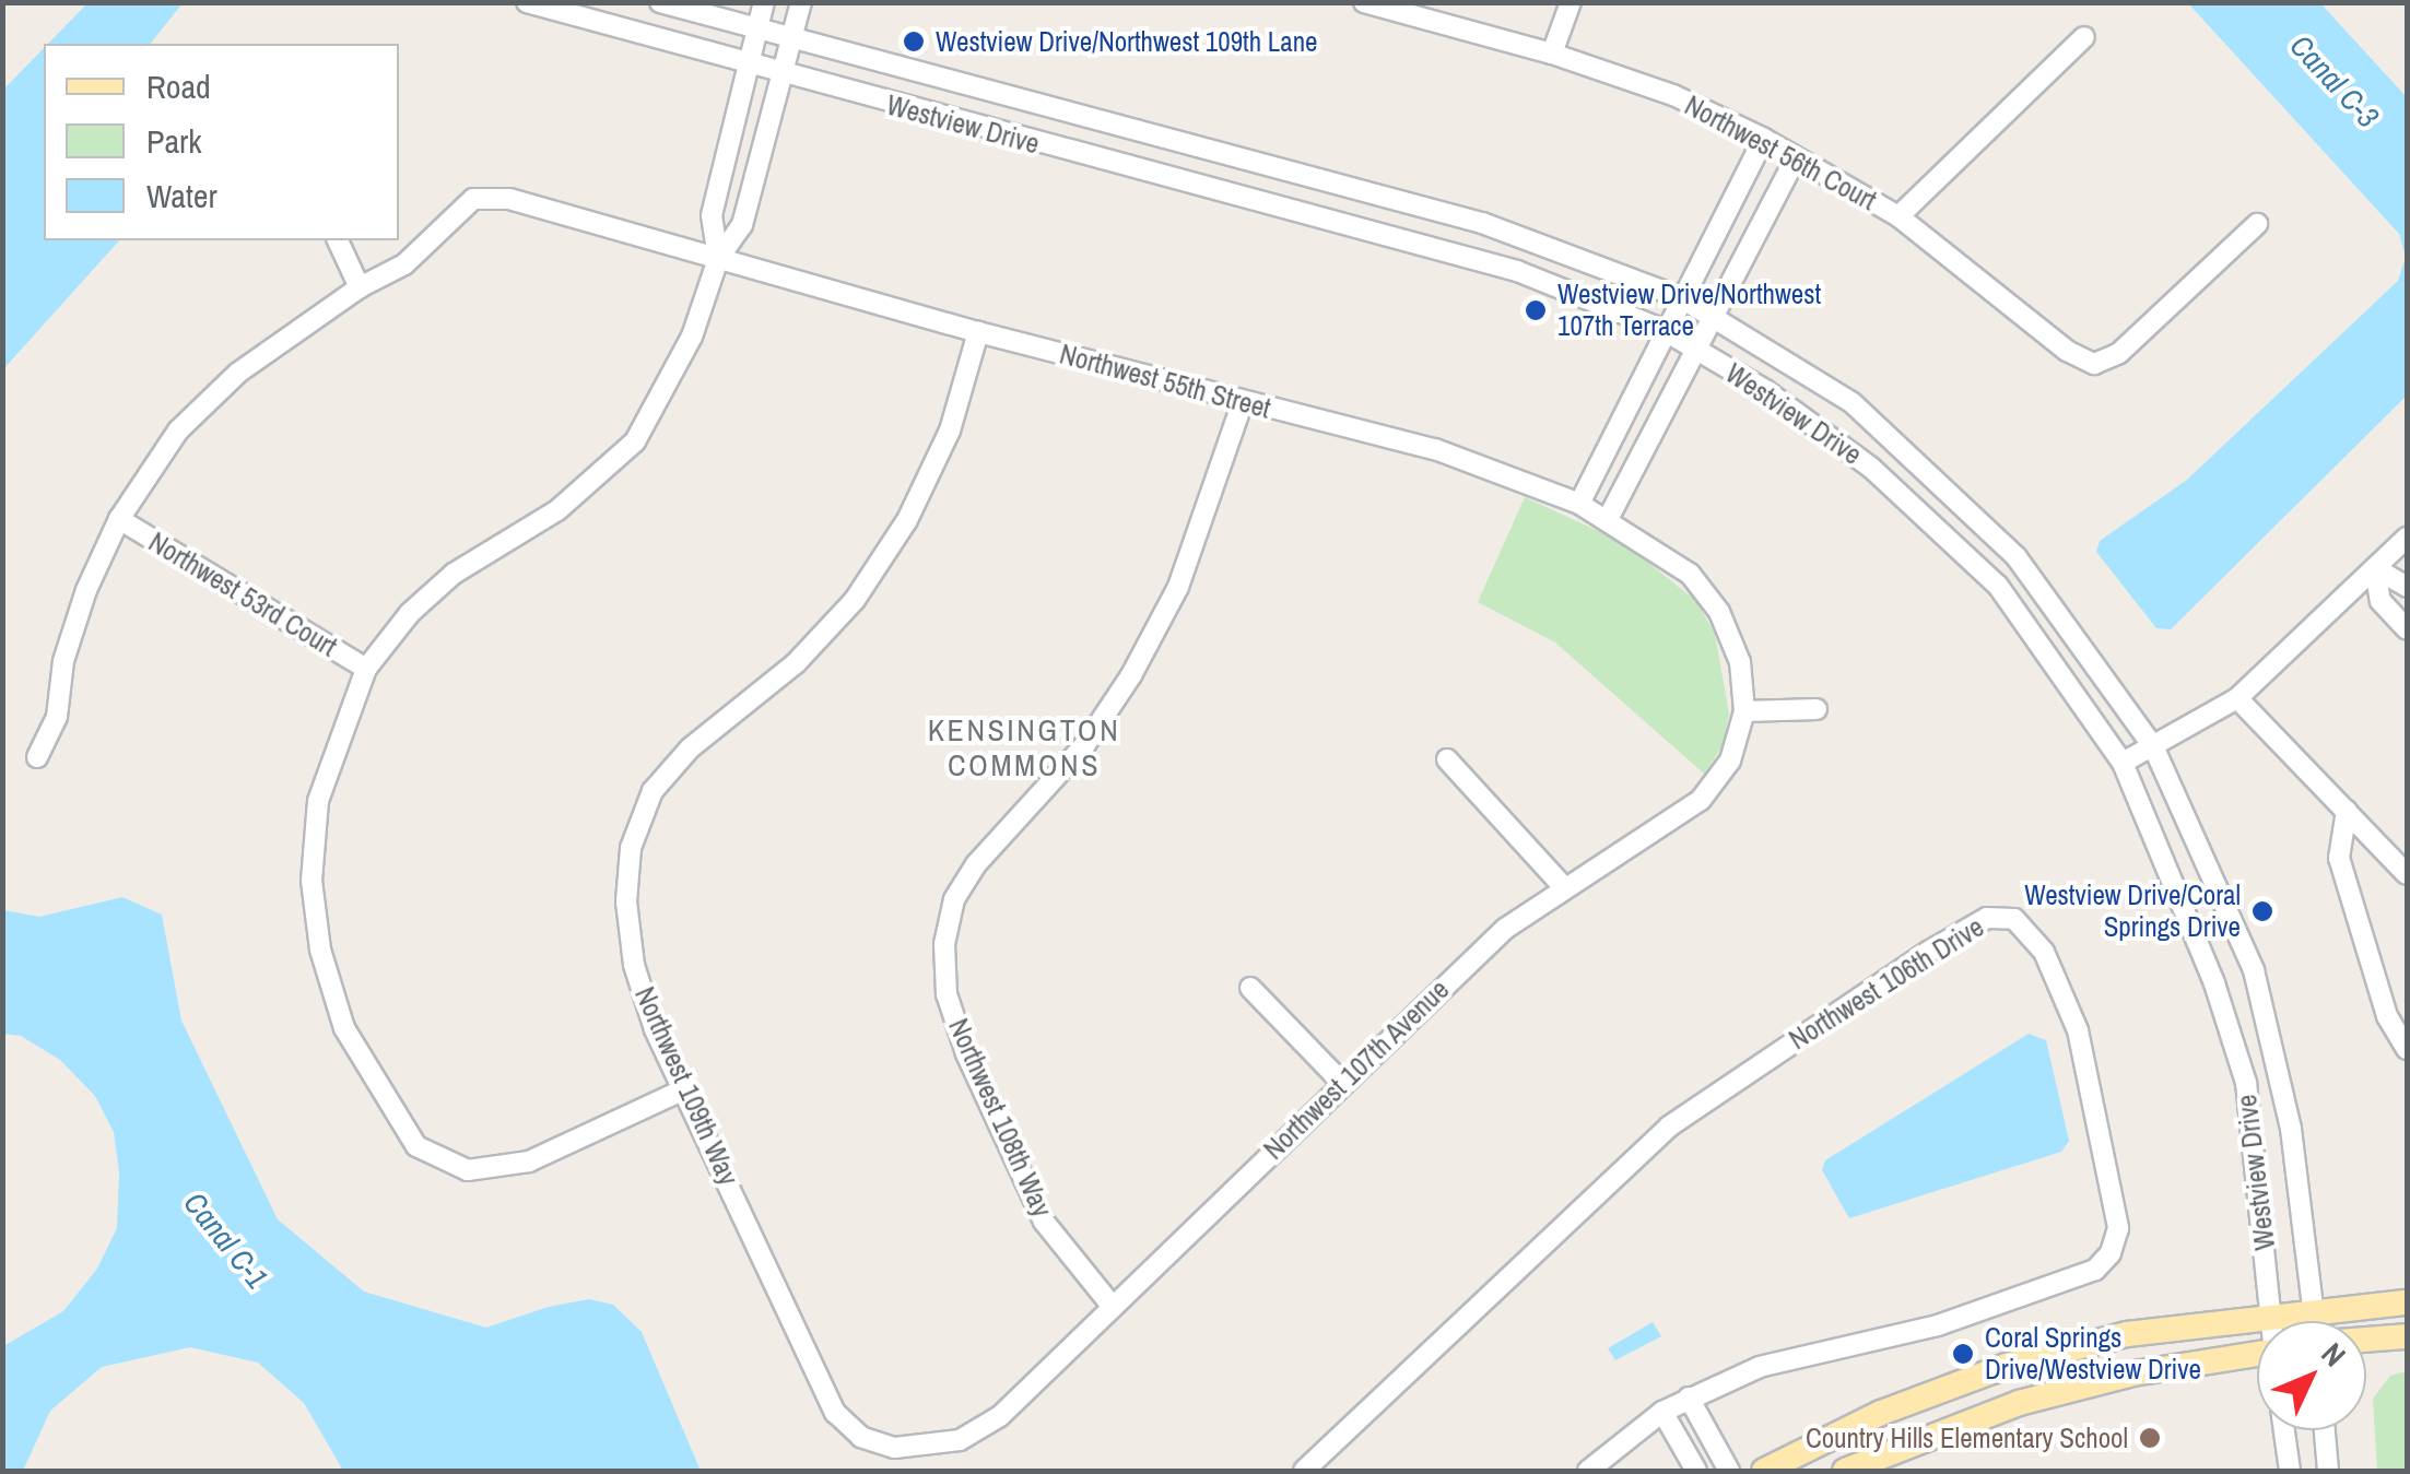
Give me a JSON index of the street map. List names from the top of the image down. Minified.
{"streets":{"street":["Westview Drive","Northwest 56th Court","Northwest 55th Street","Northwest 53rd Court","Northwest 106th Drive","Northwest 107th Avenue","Northwest 109th Way","Northwest 108th Way"]},"crossings":[["Northwest 55th Street","Northwest 107th Avenue"],["Northwest 55th Street","Northwest 109th Way"],["Northwest 55th Street","Northwest 108th Way"],["Northwest 107th Avenue","Northwest 109th Way"],["Northwest 107th Avenue","Northwest 108th Way"]],"districts":["KENSINGTON COMMONS"],"water":["Canal C-3","Canal C-1"],"places":["Westview Drive/Northwest 109th Lane","Westview Drive/Northwest 107th Terrace","Westview Drive/Coral Springs Drive","Coral Springs Drive/Westview Drive","Country Hills Elementary School"],"legend":["Road","Park","Water"],"north":"top right"}
